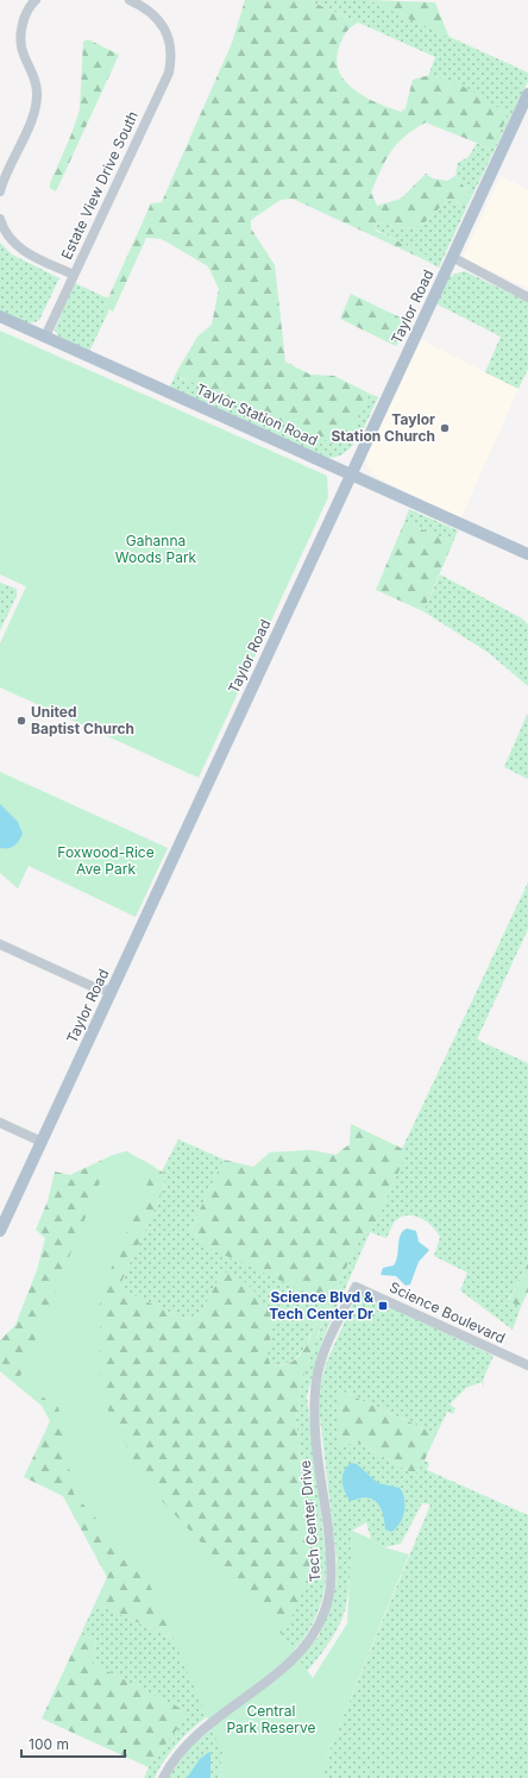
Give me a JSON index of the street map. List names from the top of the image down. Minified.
{"streets":{"main road":["Taylor Road","Taylor Station Road"],"street":["Estate View Drive South","Science Boulevard","Tech Center Drive"]},"crossings":[["Estate View Drive South","Taylor Station Road"],["Taylor Road","Taylor Station Road"],["Science Boulevard","Tech Center Drive"]],"parks":["Gahanna Woods Park","Foxwood-Rice Ave Park","Central Park Reserve"],"places":{"other":["Taylor Station Church","United Baptist Church"],"transit":["Science Blvd & Tech Center Dr"]},"scale_bar":"100 m"}
